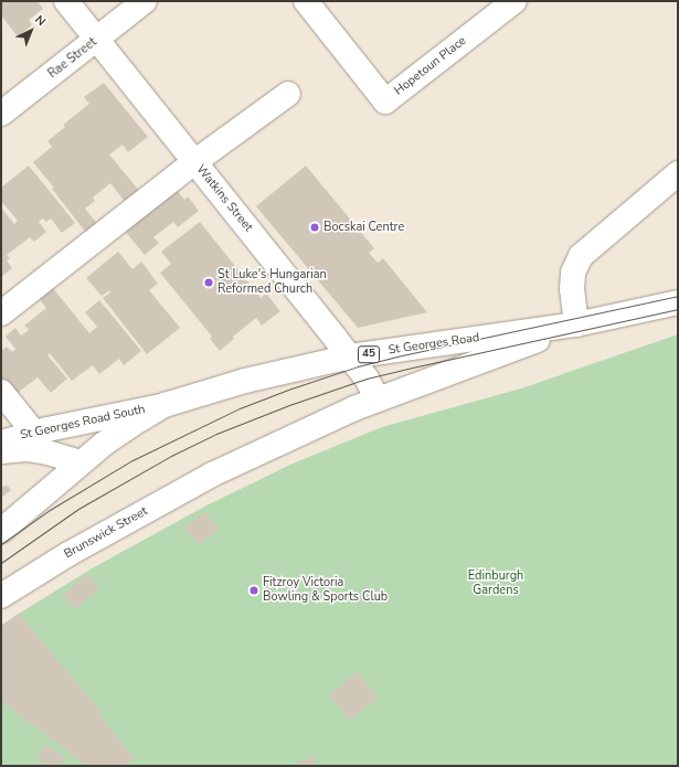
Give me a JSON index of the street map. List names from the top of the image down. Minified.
{"streets":{"main road":["Rae Street","Hopetoun Place","Watkins Street","St Georges Road","45","St Georges Road South","Brunswick Street"]},"crossings":[["Rae Street","Watkins Street"],["Watkins Street","St Georges Road"],["St Georges Road","45"],["St Georges Road","St Georges Road South"],["St Georges Road","Brunswick Street"],["45","St Georges Road South"]],"parks":["Edinburgh Gardens"],"places":["Bocskai Centre","St Luke's Hungarian Reformed Church","Fitzroy Victoria Bowling & Sports Club"],"north":"top right"}
